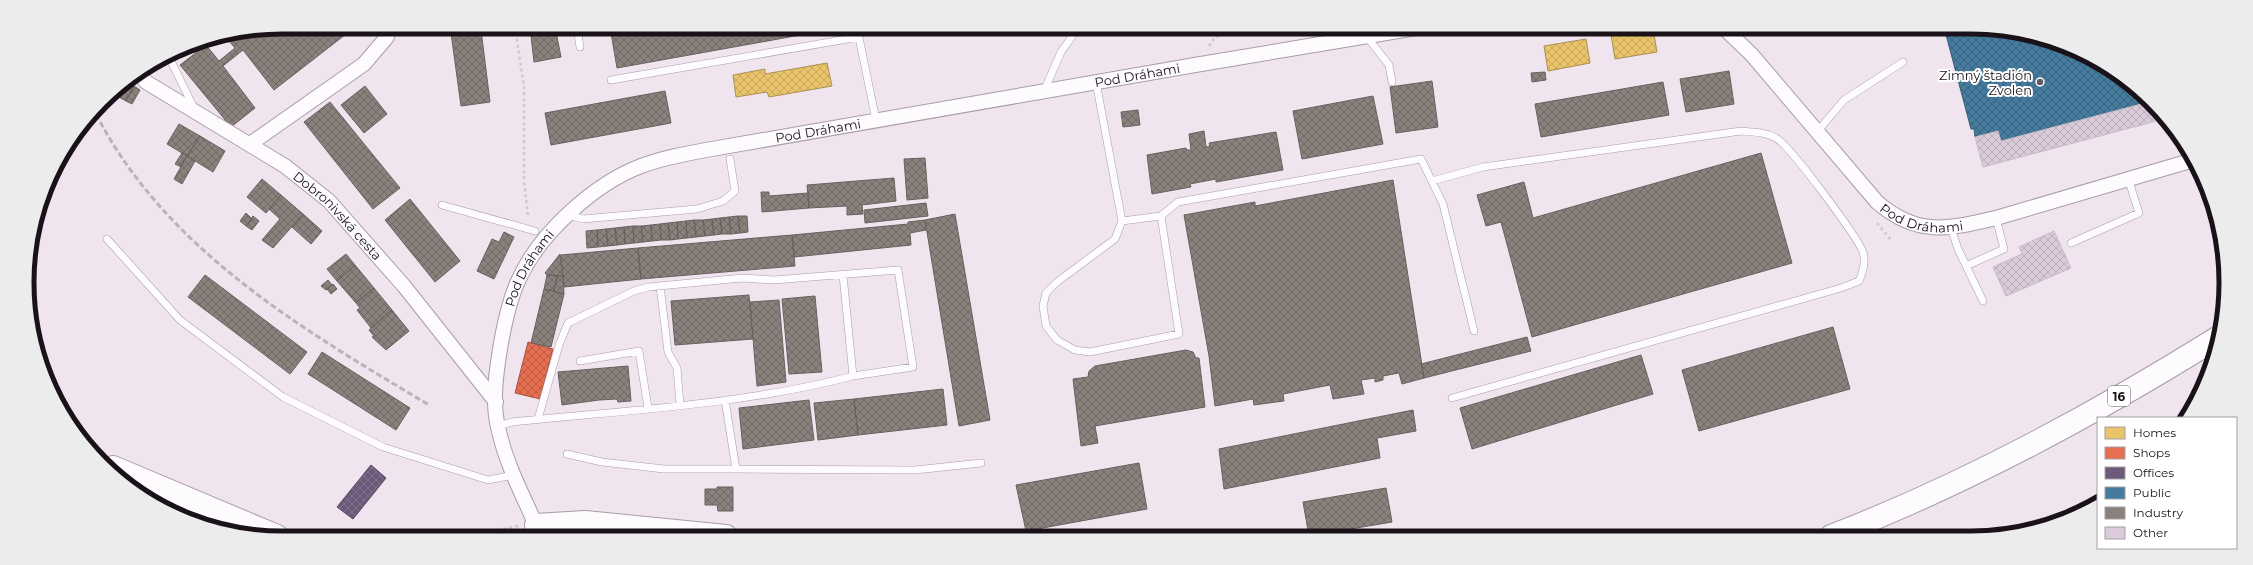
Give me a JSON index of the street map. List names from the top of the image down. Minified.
{"streets":{"main road":["16"],"street":["Pod Dráhami","Dobronivská cesta"]},"crossings":[["Pod Dráhami","Dobronivská cesta"]],"places":["Zimný štadión Zvolen"],"legend":["Homes","Shops","Offices","Public","Industry","Other"]}
